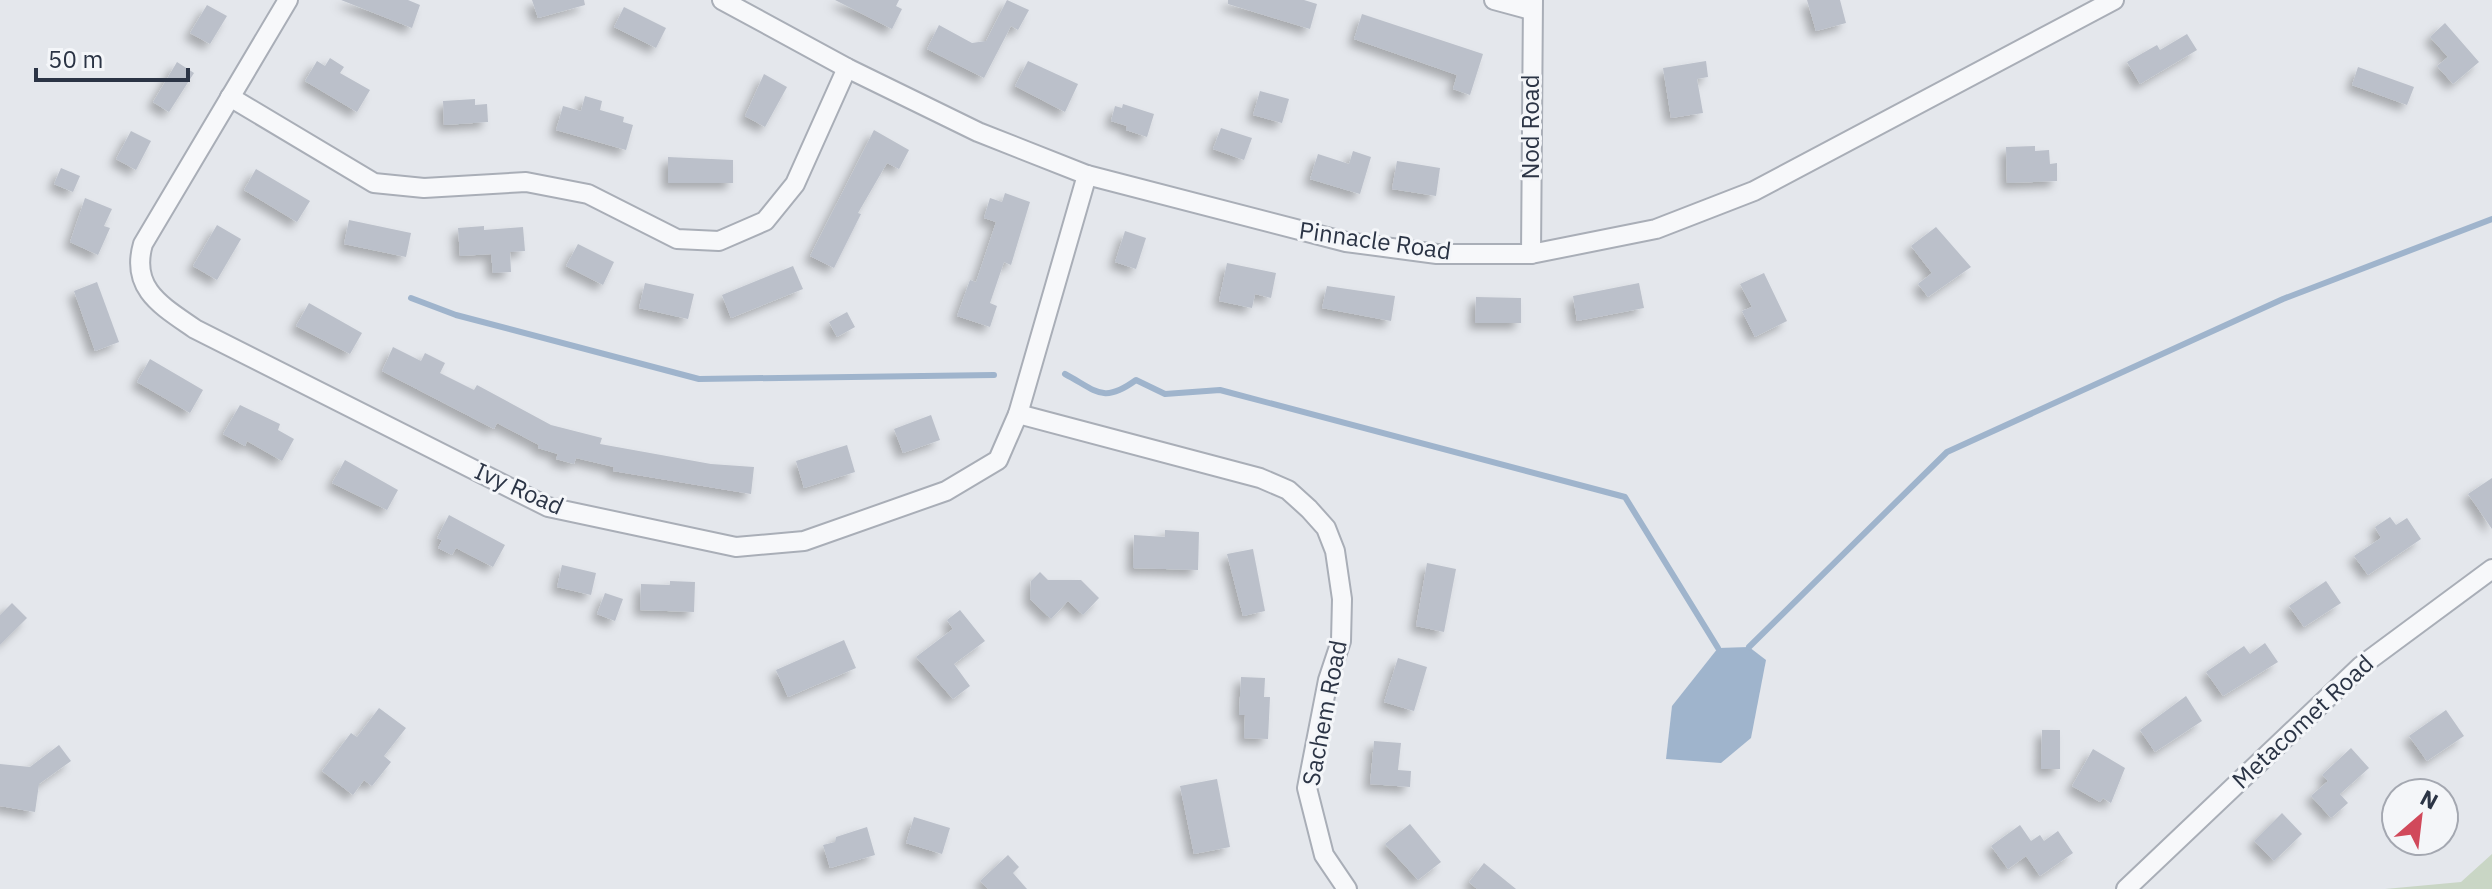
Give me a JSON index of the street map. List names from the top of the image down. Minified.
{"streets":{"street":["Nod Road","Pinnacle Road","Ivy Road","Sachem Road","Metacomet Road"]},"crossings":[["Nod Road","Pinnacle Road"],["Pinnacle Road","Ivy Road"],["Ivy Road","Sachem Road"]],"scale_bar":"50 m","north":"top right"}
